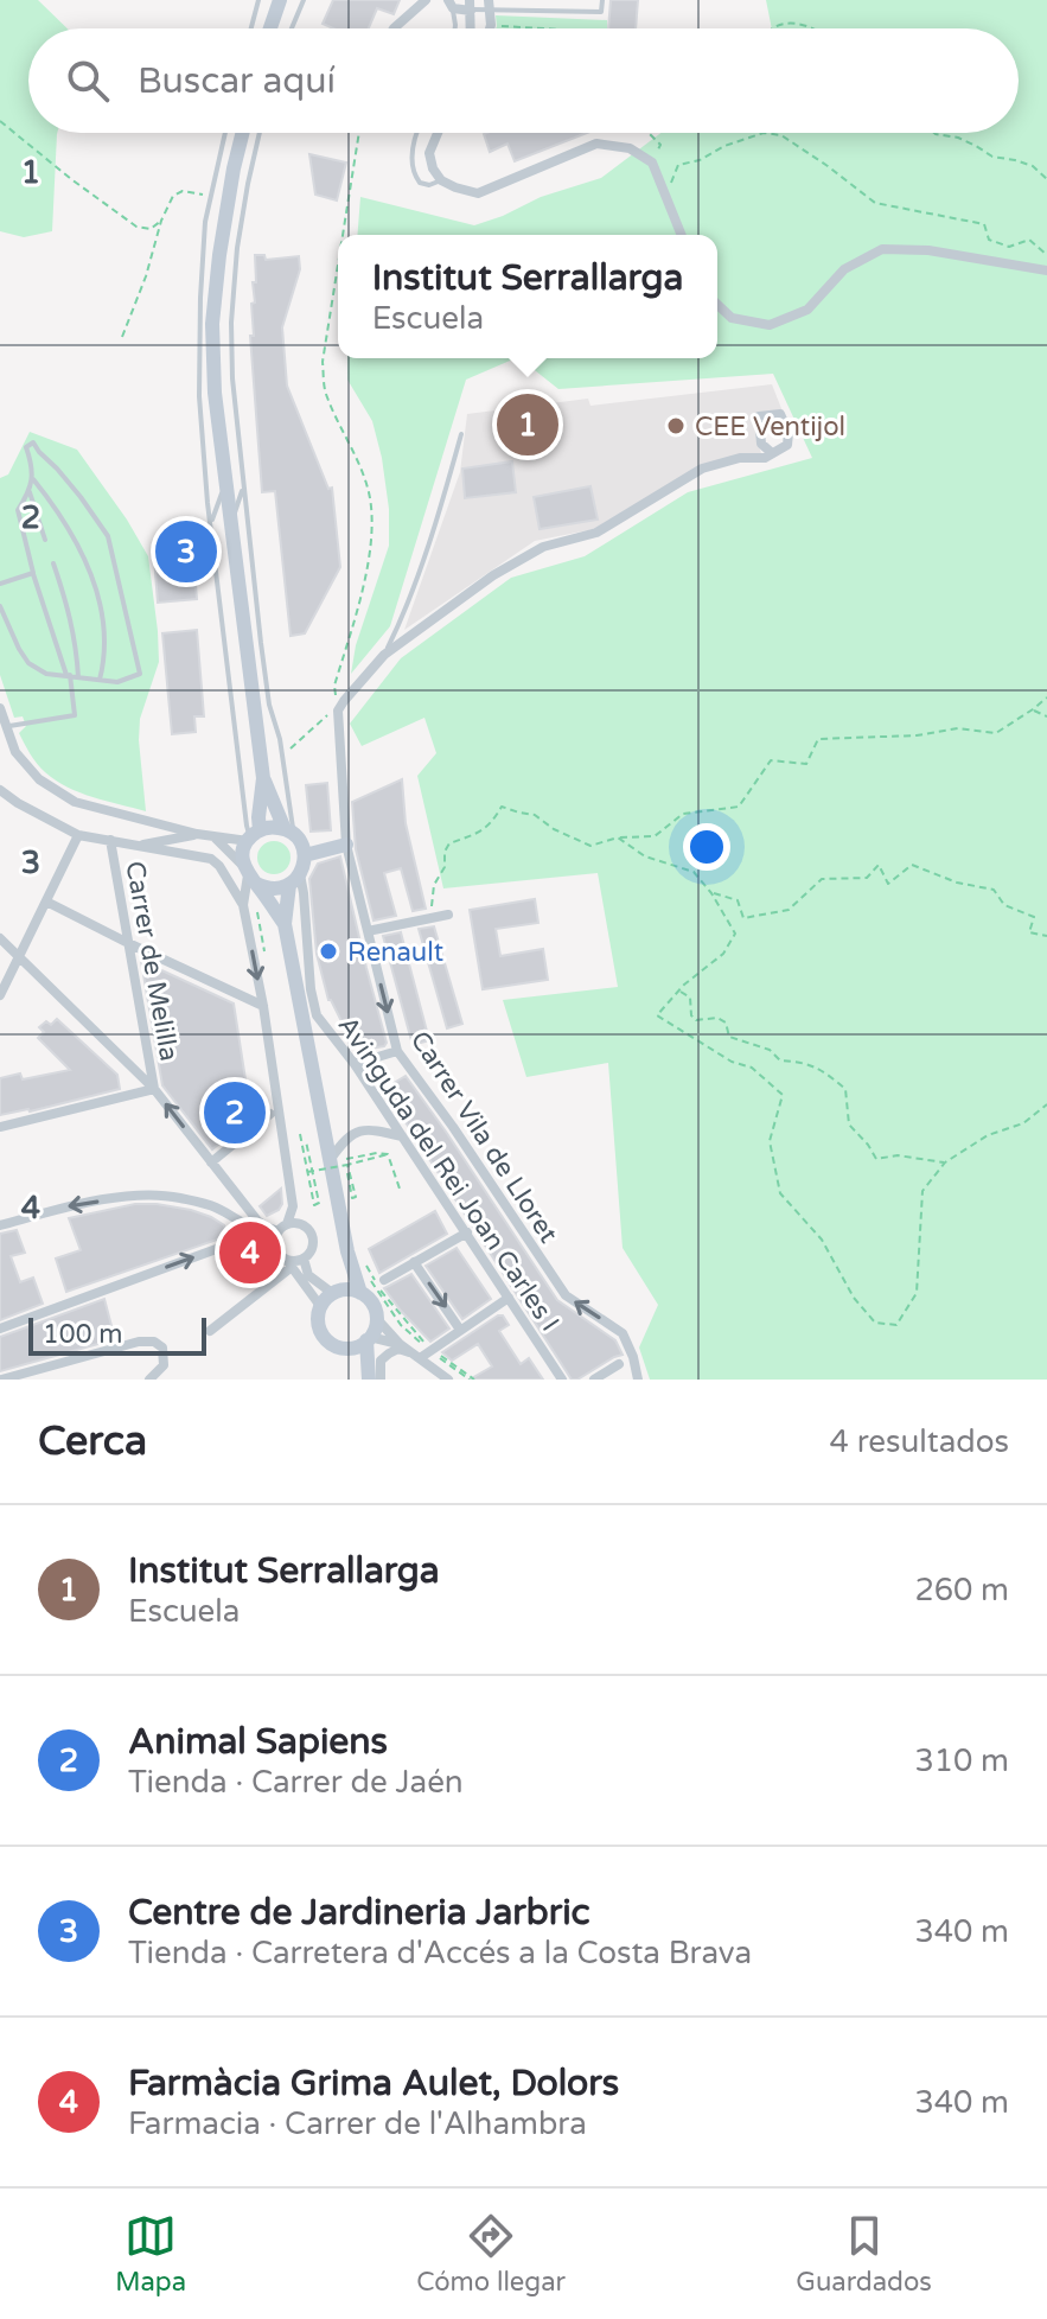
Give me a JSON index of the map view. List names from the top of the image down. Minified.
{"streets":{"street":["Carrer de Melilla","Carrer Vila de Lloret","Avinguda del Rei Joan Carles I"]},"places":["CEE Ventijol","Renault"],"scale_bar":"100 m","page":{"search":"Buscar aquí","popup":["Institut Serrallarga","Escuela"],"pins":["1","3","2","4"],"scale":"100 m","heading":["Cerca","4 resultados"],"list":[{"mark":"1","name":"Institut Serrallarga","note":"Escuela","value":"260 m"},{"mark":"2","name":"Animal Sapiens","note":"Tienda · Carrer de Jaén","value":"310 m"},{"mark":"3","name":"Centre de Jardineria Jarbric","note":"Tienda · Carretera d'Accés a la Costa Brava","value":"340 m"},{"mark":"4","name":"Farmàcia Grima Aulet, Dolors","note":"Farmacia · Carrer de l'Alhambra","value":"340 m"}],"nav":["Mapa","Cómo llegar","Guardados"]},"grid":{"rows":["1","2","3","4"]}}
